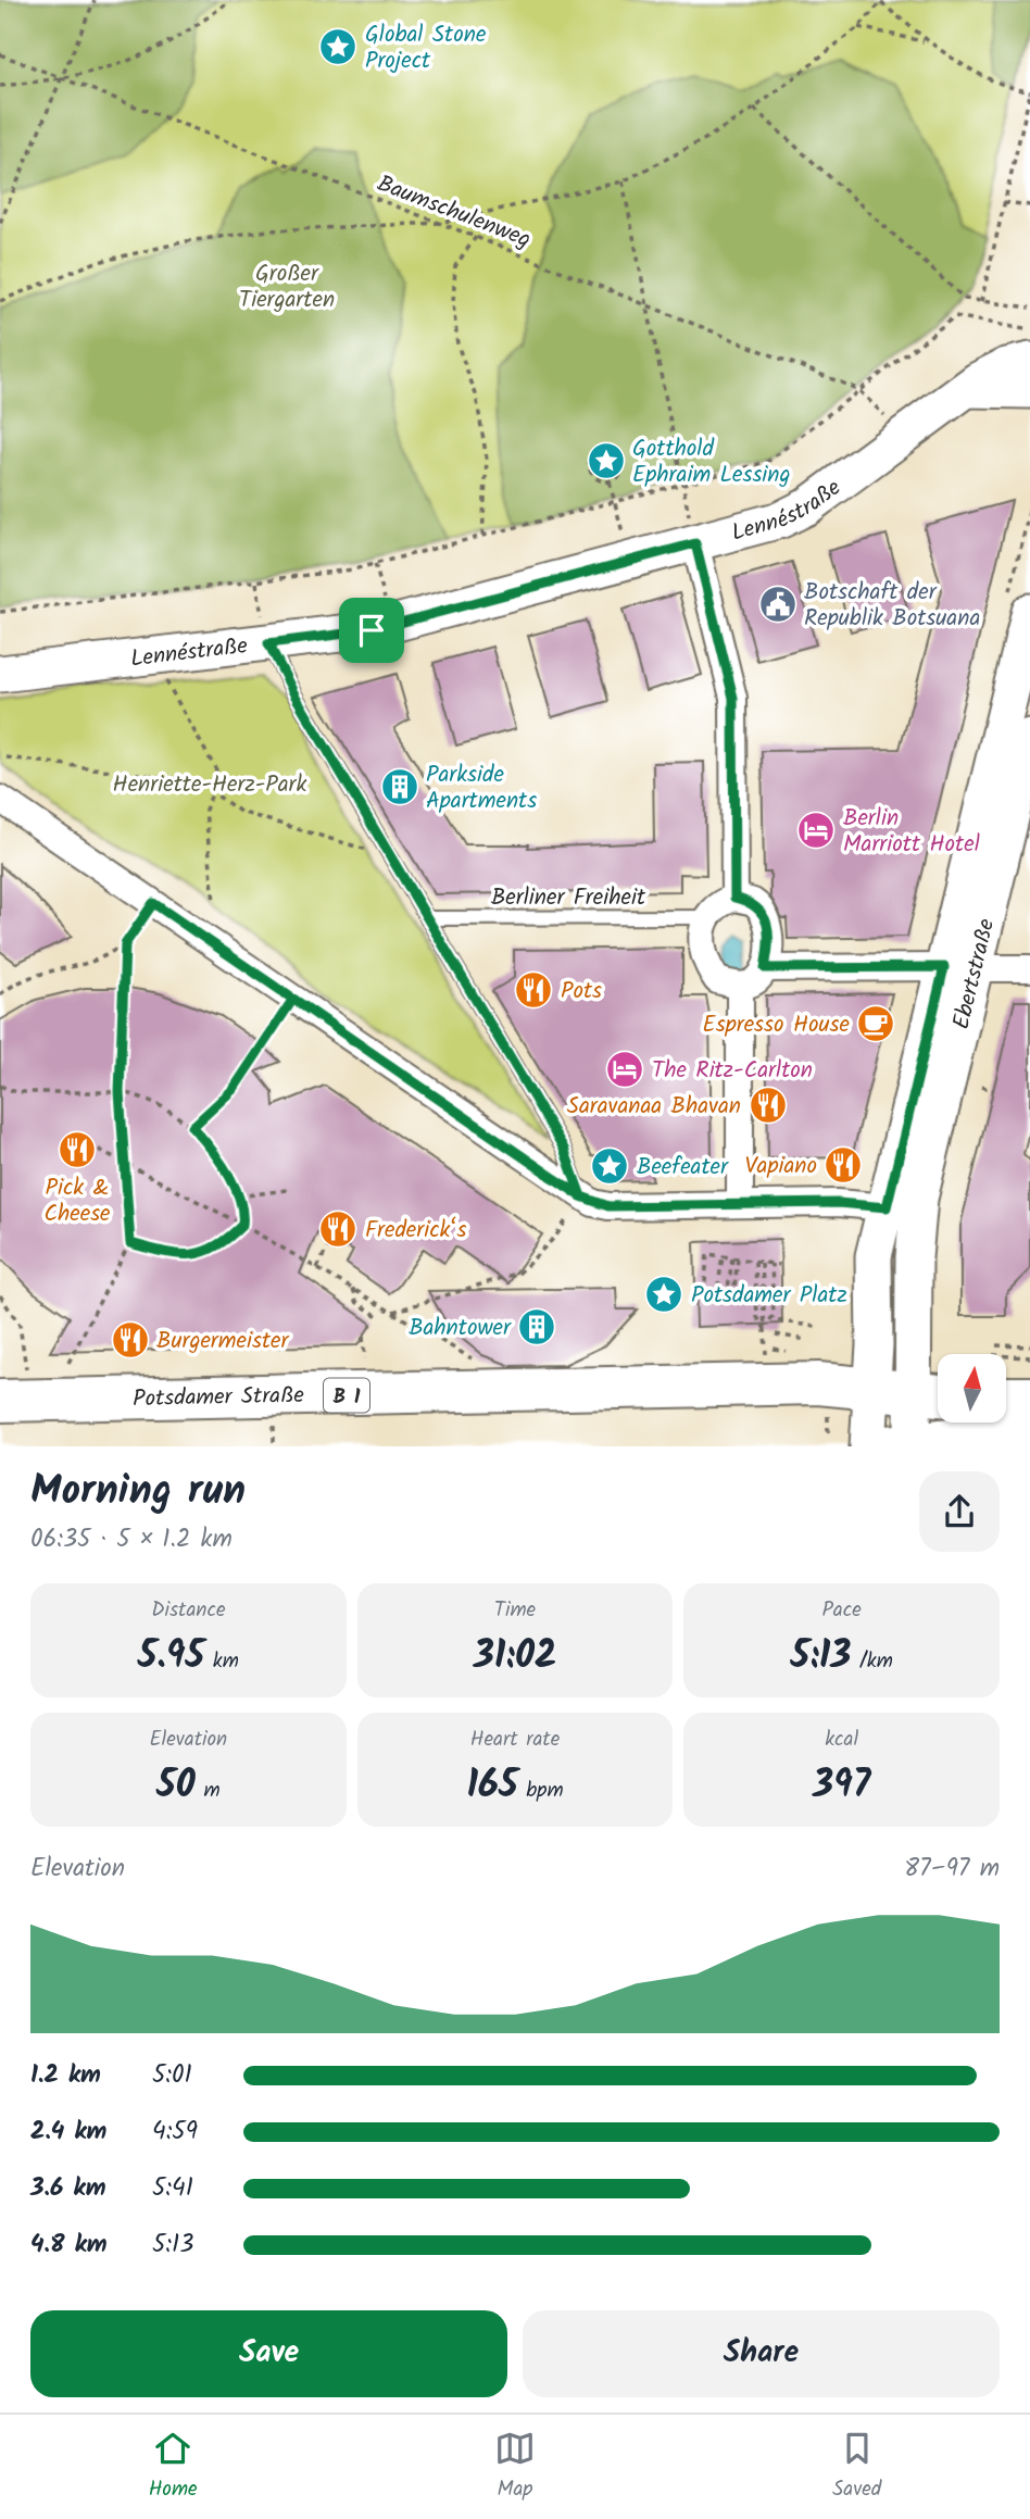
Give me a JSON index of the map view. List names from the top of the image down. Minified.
{"streets":{"main road":["Lennéstraße","Ebertstraße","B 1","Potsdamer Straße"],"lane":["Berliner Freiheit"],"path":["Baumschulenweg"]},"crossings":[["B 1","Potsdamer Straße"]],"parks":["Großer Tiergarten","Henriette-Herz-Park"],"places":{"place":["Global Stone Project","Gotthold Ephraim Lessing","Beefeater","Potsdamer Platz"],"public building":["Botschaft der Republik Botsuana"],"building":["Parkside Apartments","Bahntower"],"hotel":["Berlin Marriott Hotel","The Ritz-Carlton"],"restaurant":["Pots","Saravanaa Bhavan","Pick & Cheese","Vapiano","Frederick‘s","Burgermeister"],"cafe":["Espresso House"]},"north":"top","page":{"heading":["Morning run","06:35 · 5 × 1.2 km"],"stats":[["Distance","5.95 km"],["Time","31:02"],["Pace","5:13 /km"],["Elevation","50 m"],["Heart rate","165 bpm"],["kcal","397"]],"chart":["Elevation","87–97 m"],"list":[{"name":"1.2 km","note":"5:01"},{"name":"2.4 km","note":"4:59"},{"name":"3.6 km","note":"5:41"},{"name":"4.8 km","note":"5:13"}],"buttons":["Save","Share"],"tabs":["Home","Map","Saved"]}}
